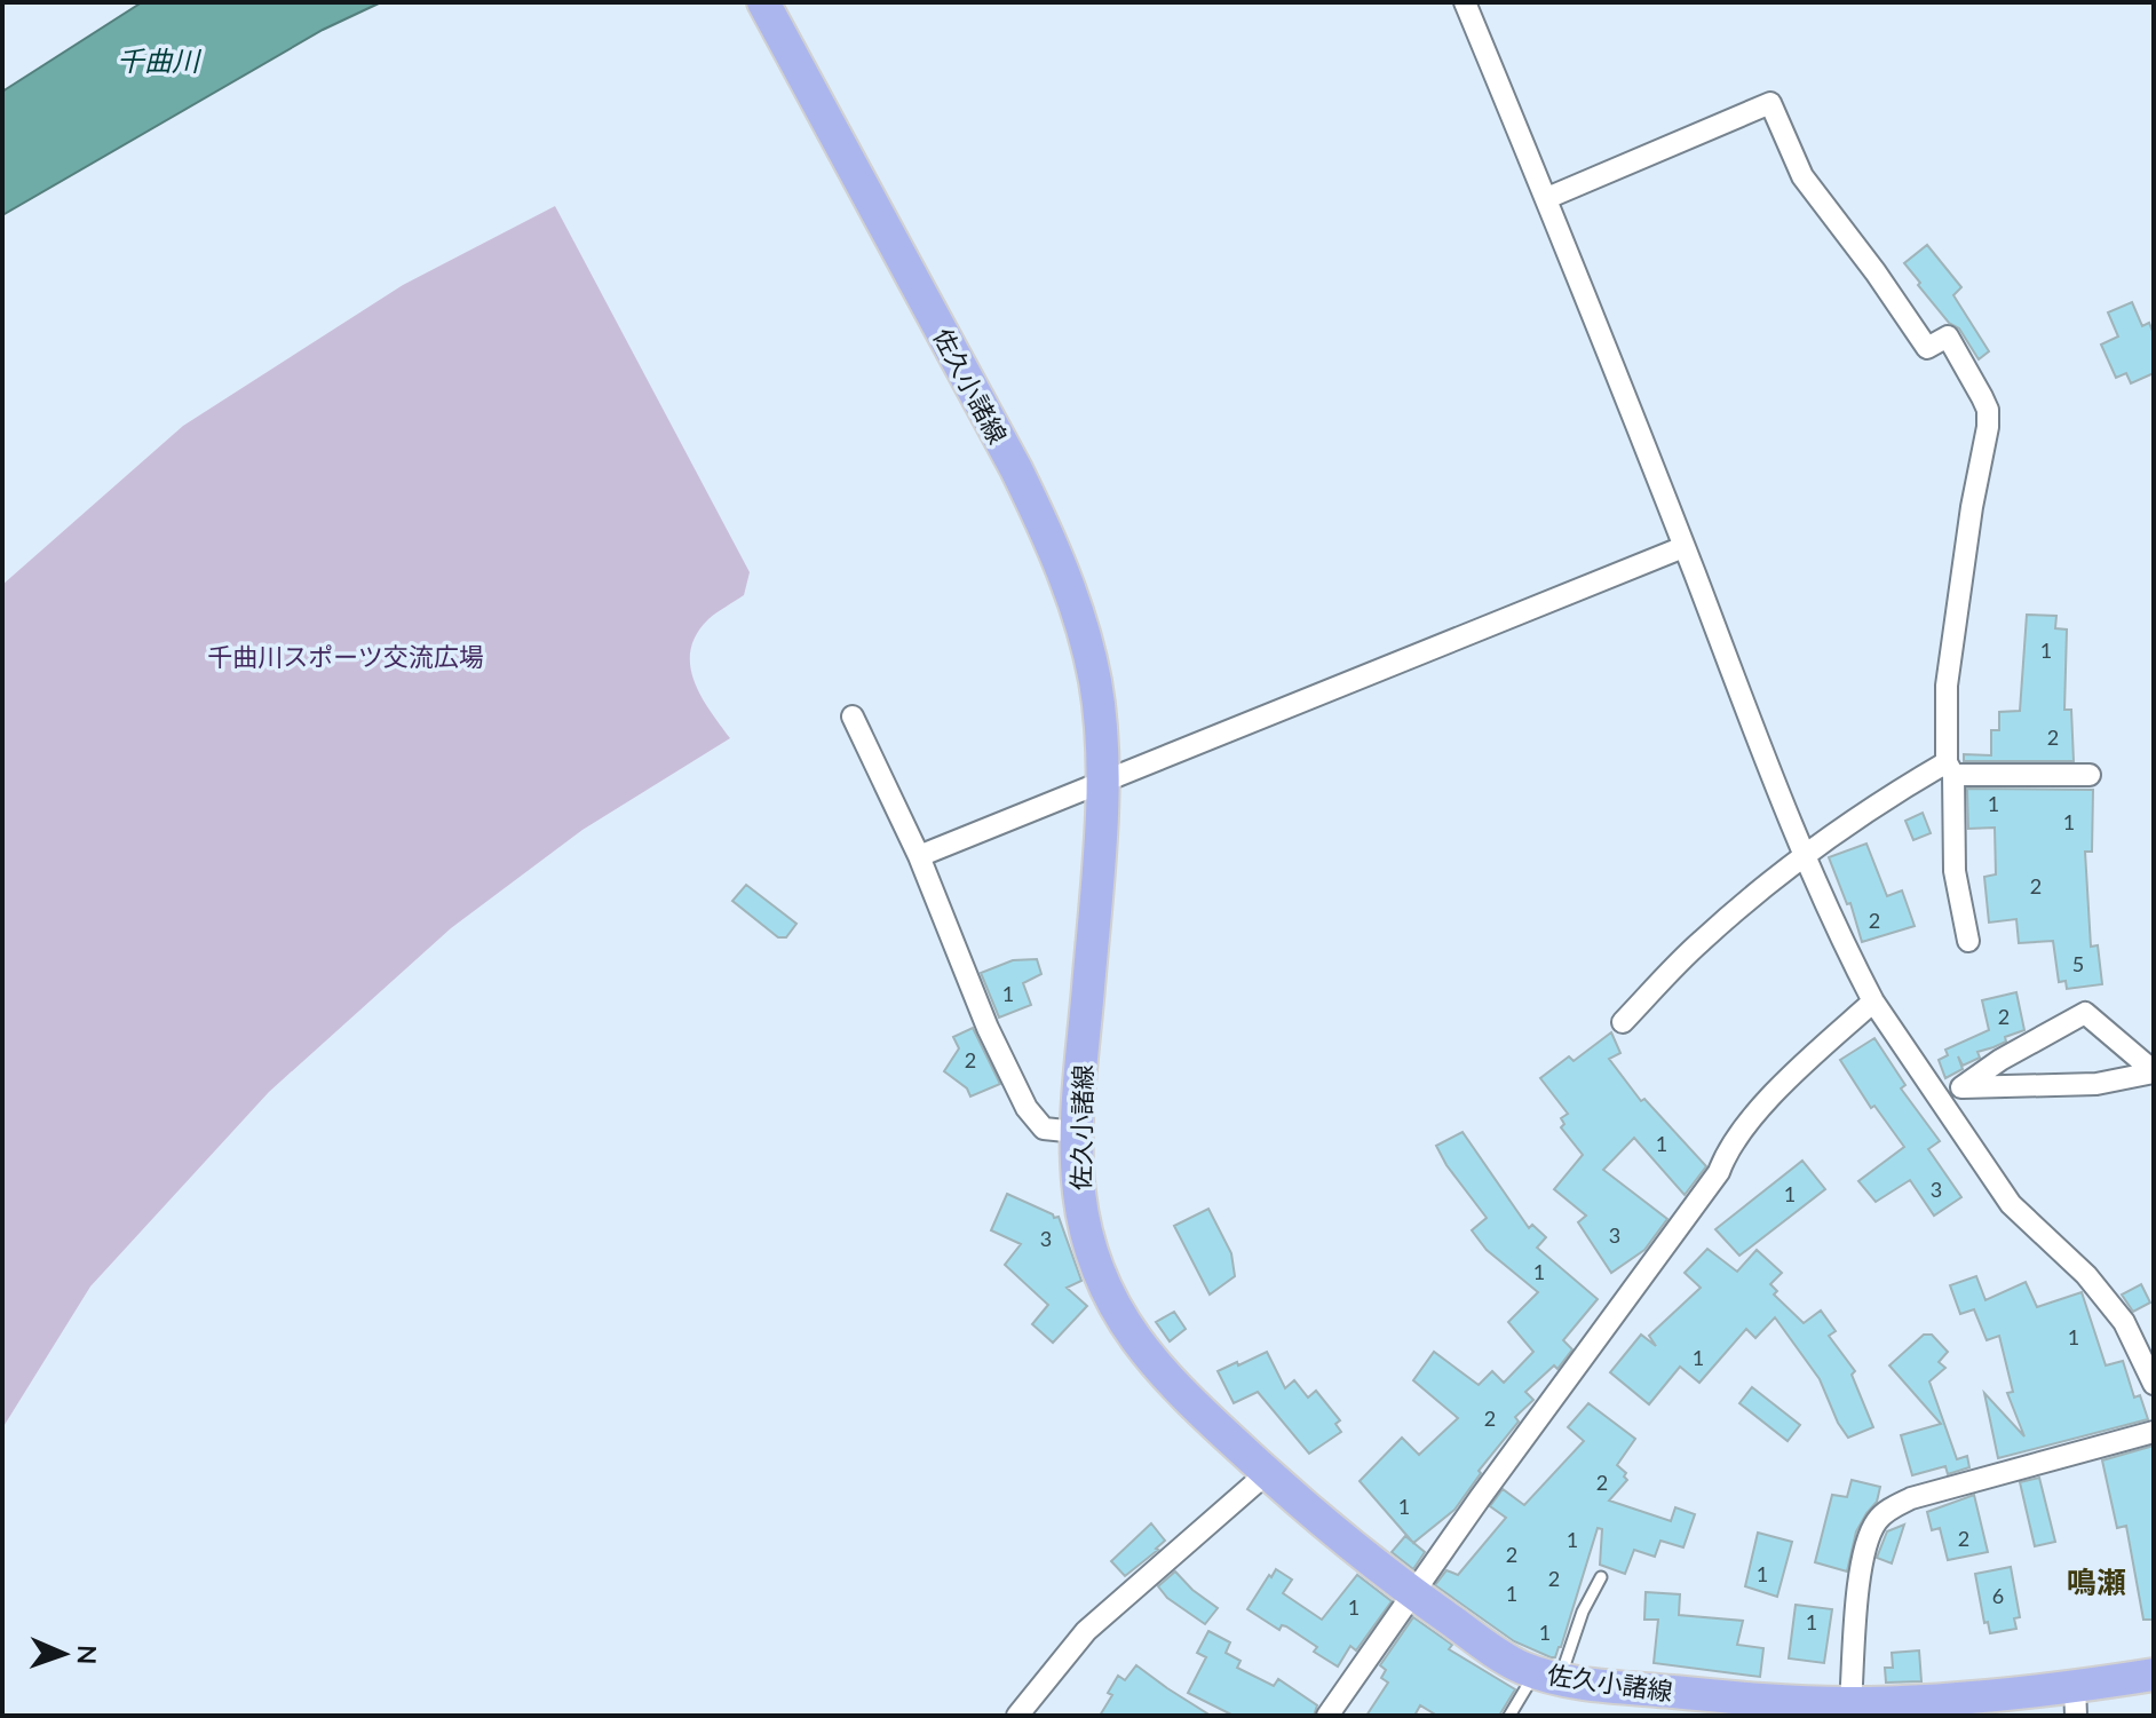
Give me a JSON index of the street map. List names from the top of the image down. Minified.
{"streets":{"main road":["佐久小諸線"]},"districts":["鳴瀬"],"water":["千曲川"],"parks":["千曲川スポーツ交流広場"],"house_numbers":["1","2","1","1","2","2","5","1","2","2","1","3","1","3","3","1","1","1","2","2","1","2","1","2","1","2","1","6","1","1","1"],"north":"right"}
